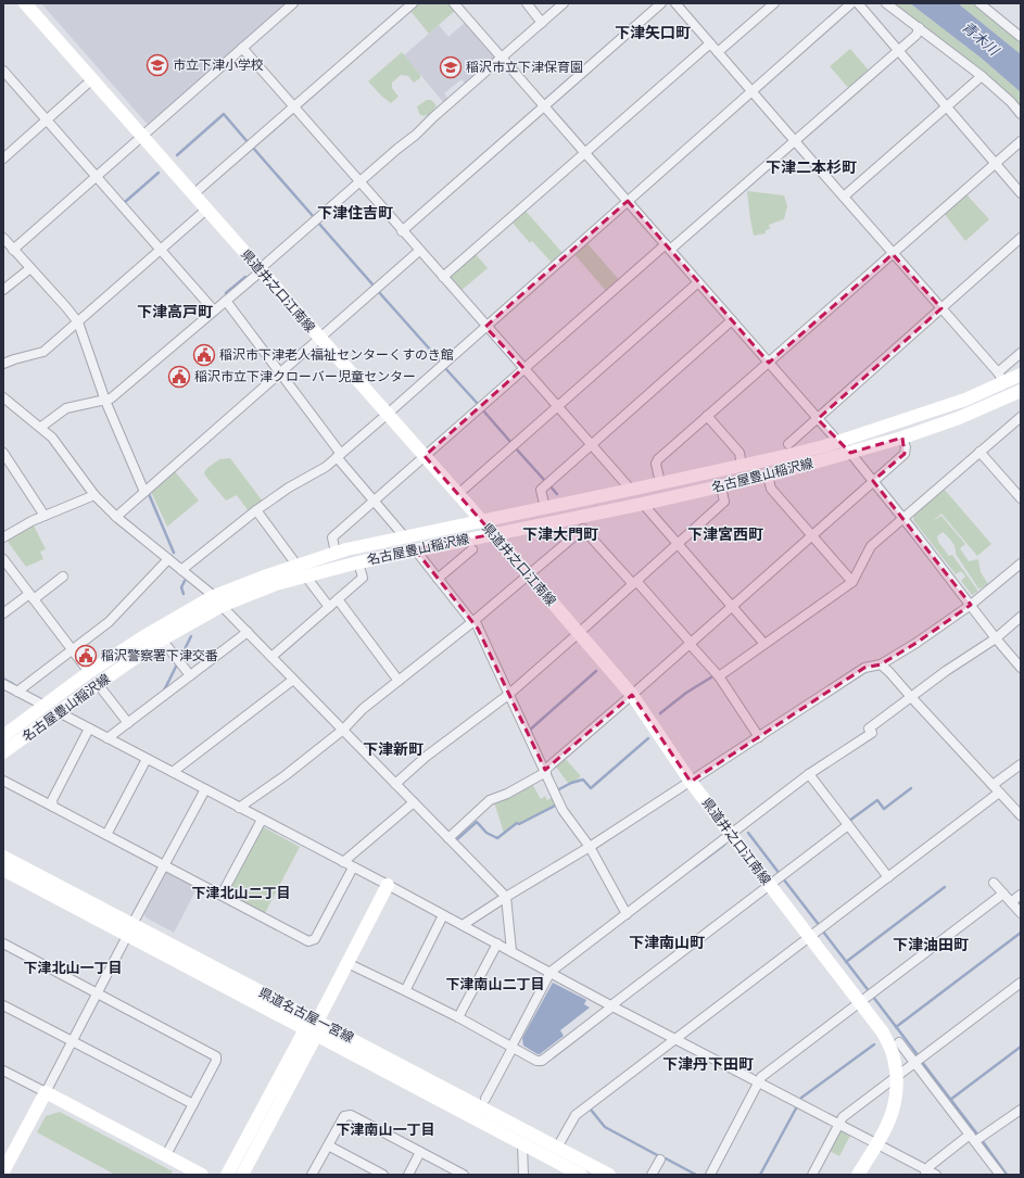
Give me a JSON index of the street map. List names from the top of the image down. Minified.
{"streets":{"main road":["県道井之口江南線","名古屋豊山稲沢線","県道名古屋一宮線"]},"crossings":[["県道井之口江南線","名古屋豊山稲沢線"]],"districts":["下津矢口町","下津二本杉町","下津住吉町","下津高戸町","下津大門町","下津宮西町","下津新町","下津北山二丁目","下津南山町","下津油田町","下津北山一丁目","下津南山二丁目","下津丹下田町","下津南山一丁目"],"water":["青木川"],"places":{"school or university":["市立下津小学校","稲沢市立下津保育園"],"public building":["稲沢市下津老人福祉センターくすのき館","稲沢市立下津クローバー児童センター","稲沢警察署下津交番"]}}
